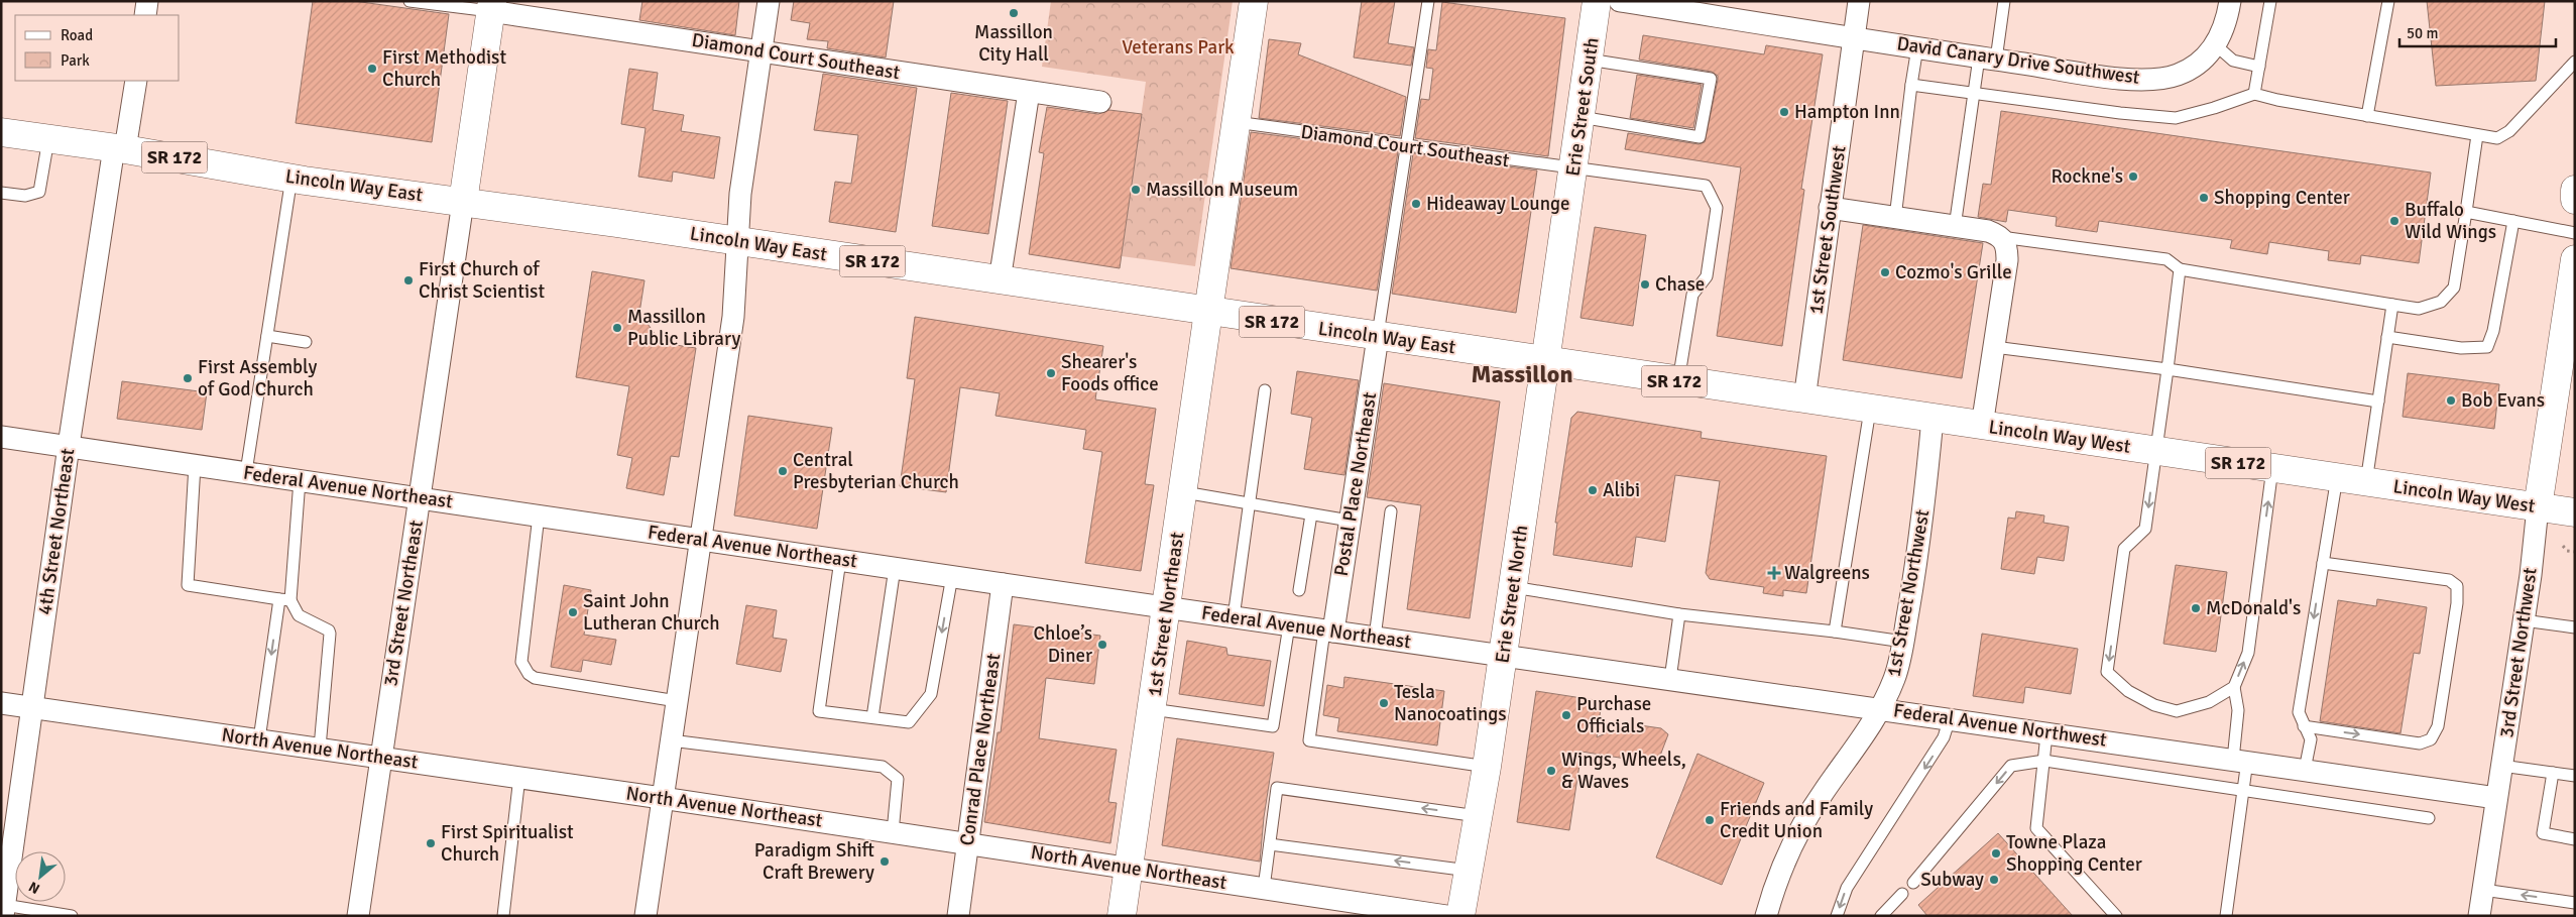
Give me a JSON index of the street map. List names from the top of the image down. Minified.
{"streets":{"main road":["Erie Street South","SR 172","Lincoln Way East","Lincoln Way West","Erie Street North","1st Street Northeast"],"street":["Diamond Court Southeast","David Canary Drive Southwest","1st Street Southwest","Postal Place Northeast","Federal Avenue Northeast","4th Street Northeast","1st Street Northwest","3rd Street Northeast","3rd Street Northwest","Federal Avenue Northwest","North Avenue Northeast","Conrad Place Northeast"]},"crossings":[["Diamond Court Southeast","Erie Street South"],["Diamond Court Southeast","Lincoln Way West"],["Diamond Court Southeast","1st Street Northeast"],["David Canary Drive Southwest","1st Street Southwest"],["Erie Street South","Lincoln Way East"],["Erie Street South","Lincoln Way West"],["Erie Street South","Erie Street North"],["Lincoln Way East","Lincoln Way West"],["Lincoln Way East","Postal Place Northeast"],["Lincoln Way East","4th Street Northeast"],["Lincoln Way East","Erie Street North"],["Lincoln Way East","3rd Street Northeast"],["Lincoln Way East","1st Street Northeast"],["1st Street Southwest","Lincoln Way West"],["Lincoln Way West","1st Street Northwest"],["Lincoln Way West","Erie Street North"],["Lincoln Way West","3rd Street Northwest"],["Postal Place Northeast","Federal Avenue Northeast"],["Federal Avenue Northeast","4th Street Northeast"],["Federal Avenue Northeast","Erie Street North"],["Federal Avenue Northeast","3rd Street Northeast"],["Federal Avenue Northeast","1st Street Northeast"],["Federal Avenue Northeast","Federal Avenue Northwest"],["Federal Avenue Northeast","Conrad Place Northeast"],["4th Street Northeast","North Avenue Northeast"],["1st Street Northwest","Federal Avenue Northwest"],["Erie Street North","Federal Avenue Northwest"],["3rd Street Northeast","North Avenue Northeast"],["1st Street Northeast","North Avenue Northeast"],["3rd Street Northwest","Federal Avenue Northwest"],["North Avenue Northeast","Conrad Place Northeast"]],"districts":["Massillon"],"parks":["Veterans Park"],"places":{"other":["Massillon City Hall","First Methodist Church","Hampton Inn","Rockne's","Massillon Museum","Shopping Center","Hideaway Lounge","Buffalo Wild Wings","Cozmo's Grille","First Church of Christ Scientist","Chase","Massillon Public Library","Shearer's Foods office","First Assembly of God Church","Bob Evans","Central Presbyterian Church","Alibi","McDonald's","Saint John Lutheran Church","Chloe’s Diner","Tesla Nanocoatings","Purchase Officials","Wings, Wheels, & Waves","Friends and Family Credit Union","First Spiritualist Church","Towne Plaza Shopping Center","Paradigm Shift Craft Brewery","Subway"],"health":["Walgreens"]},"legend":["Road","Park"],"scale_bar":"50 m","north":"bottom left"}
